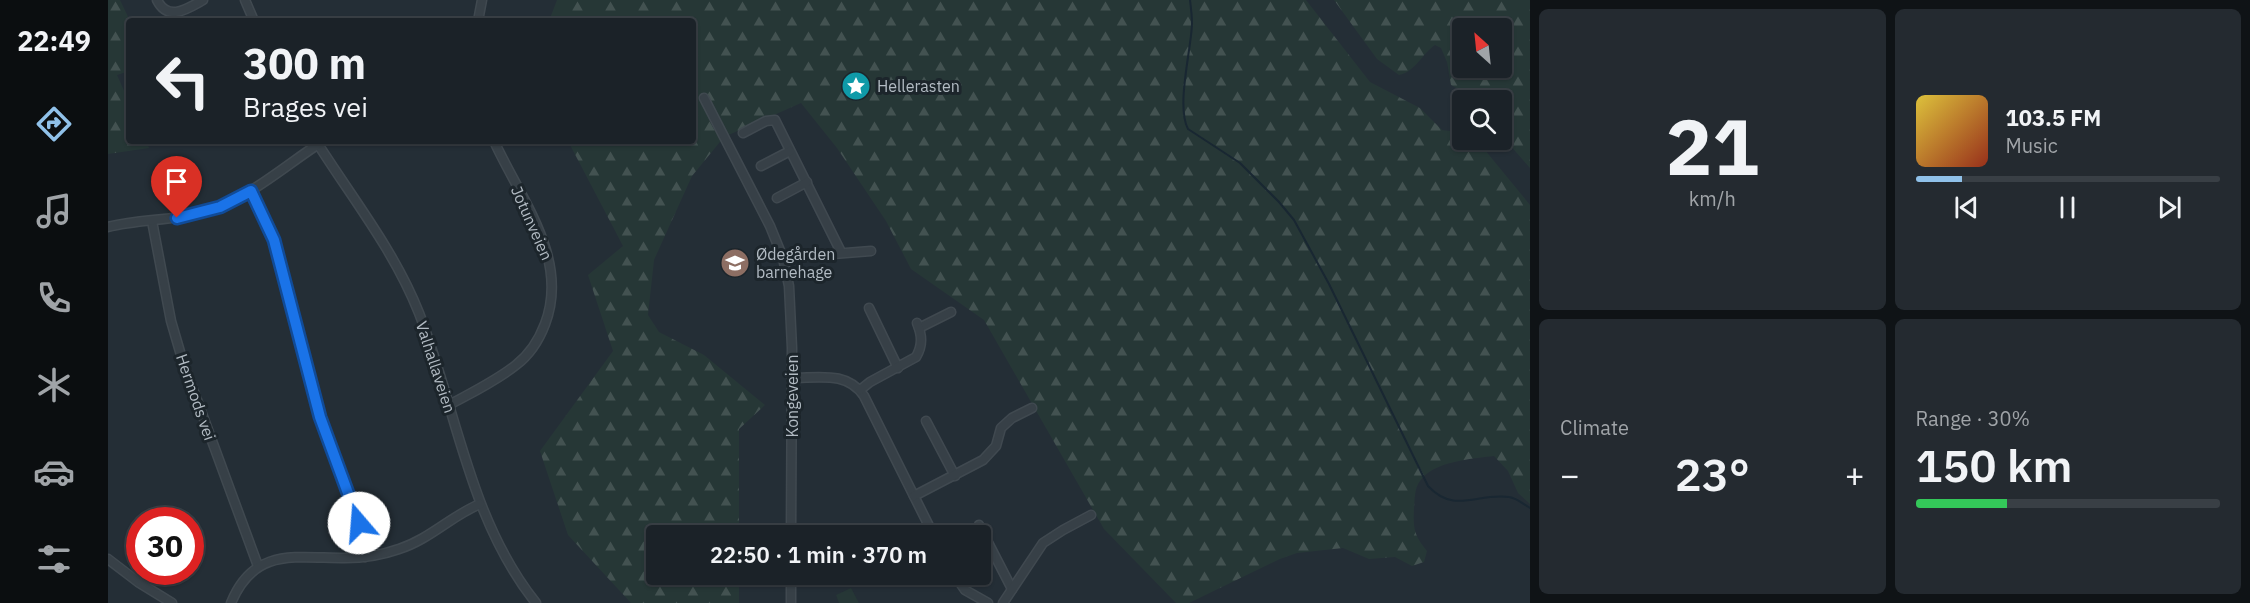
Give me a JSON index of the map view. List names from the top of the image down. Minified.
{"streets":{"street":["Jotunveien","Valhallaveien","Kongeveien","Hermods vei"]},"crossings":[["Jotunveien","Valhallaveien"]],"places":{"place":["Hellerasten"],"school or university":["Ødegården barnehage"]},"north":"top left","page":{"tabs":"22:49","tile":[["21","km/h"],"Climate",["Range · 30%","150 km"]],"turn":["300 m","Brages vei"],"song":["103.5 FM","Music"],"heat":["−","23°","+"],"limit":"30","trip":"22:50 · 1 min · 370 m"}}
